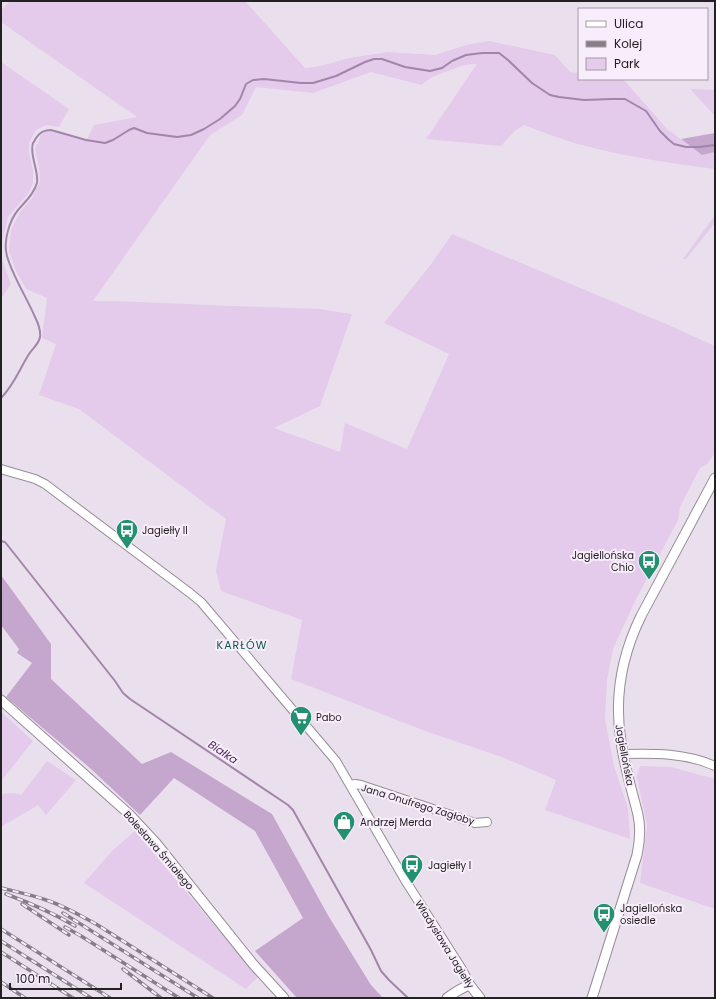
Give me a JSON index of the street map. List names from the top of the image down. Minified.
{"streets":{"street":["Jagiellońska","Jana Onufrego Zagłoby","Bolesława Śmiałego","Władysława Jagiełły"]},"crossings":[["Jana Onufrego Zagłoby","Władysława Jagiełły"]],"districts":["KARŁÓW"],"water":["Białka"],"places":{"bus stop":["Jagiełły II","Jagiellońska Chio","Jagiełły I","Jagiellońska osiedle"],"supermarket":["Pabo"],"shop":["Andrzej Merda"]},"legend":["Ulica","Kolej","Park"],"scale_bar":"100 m"}
